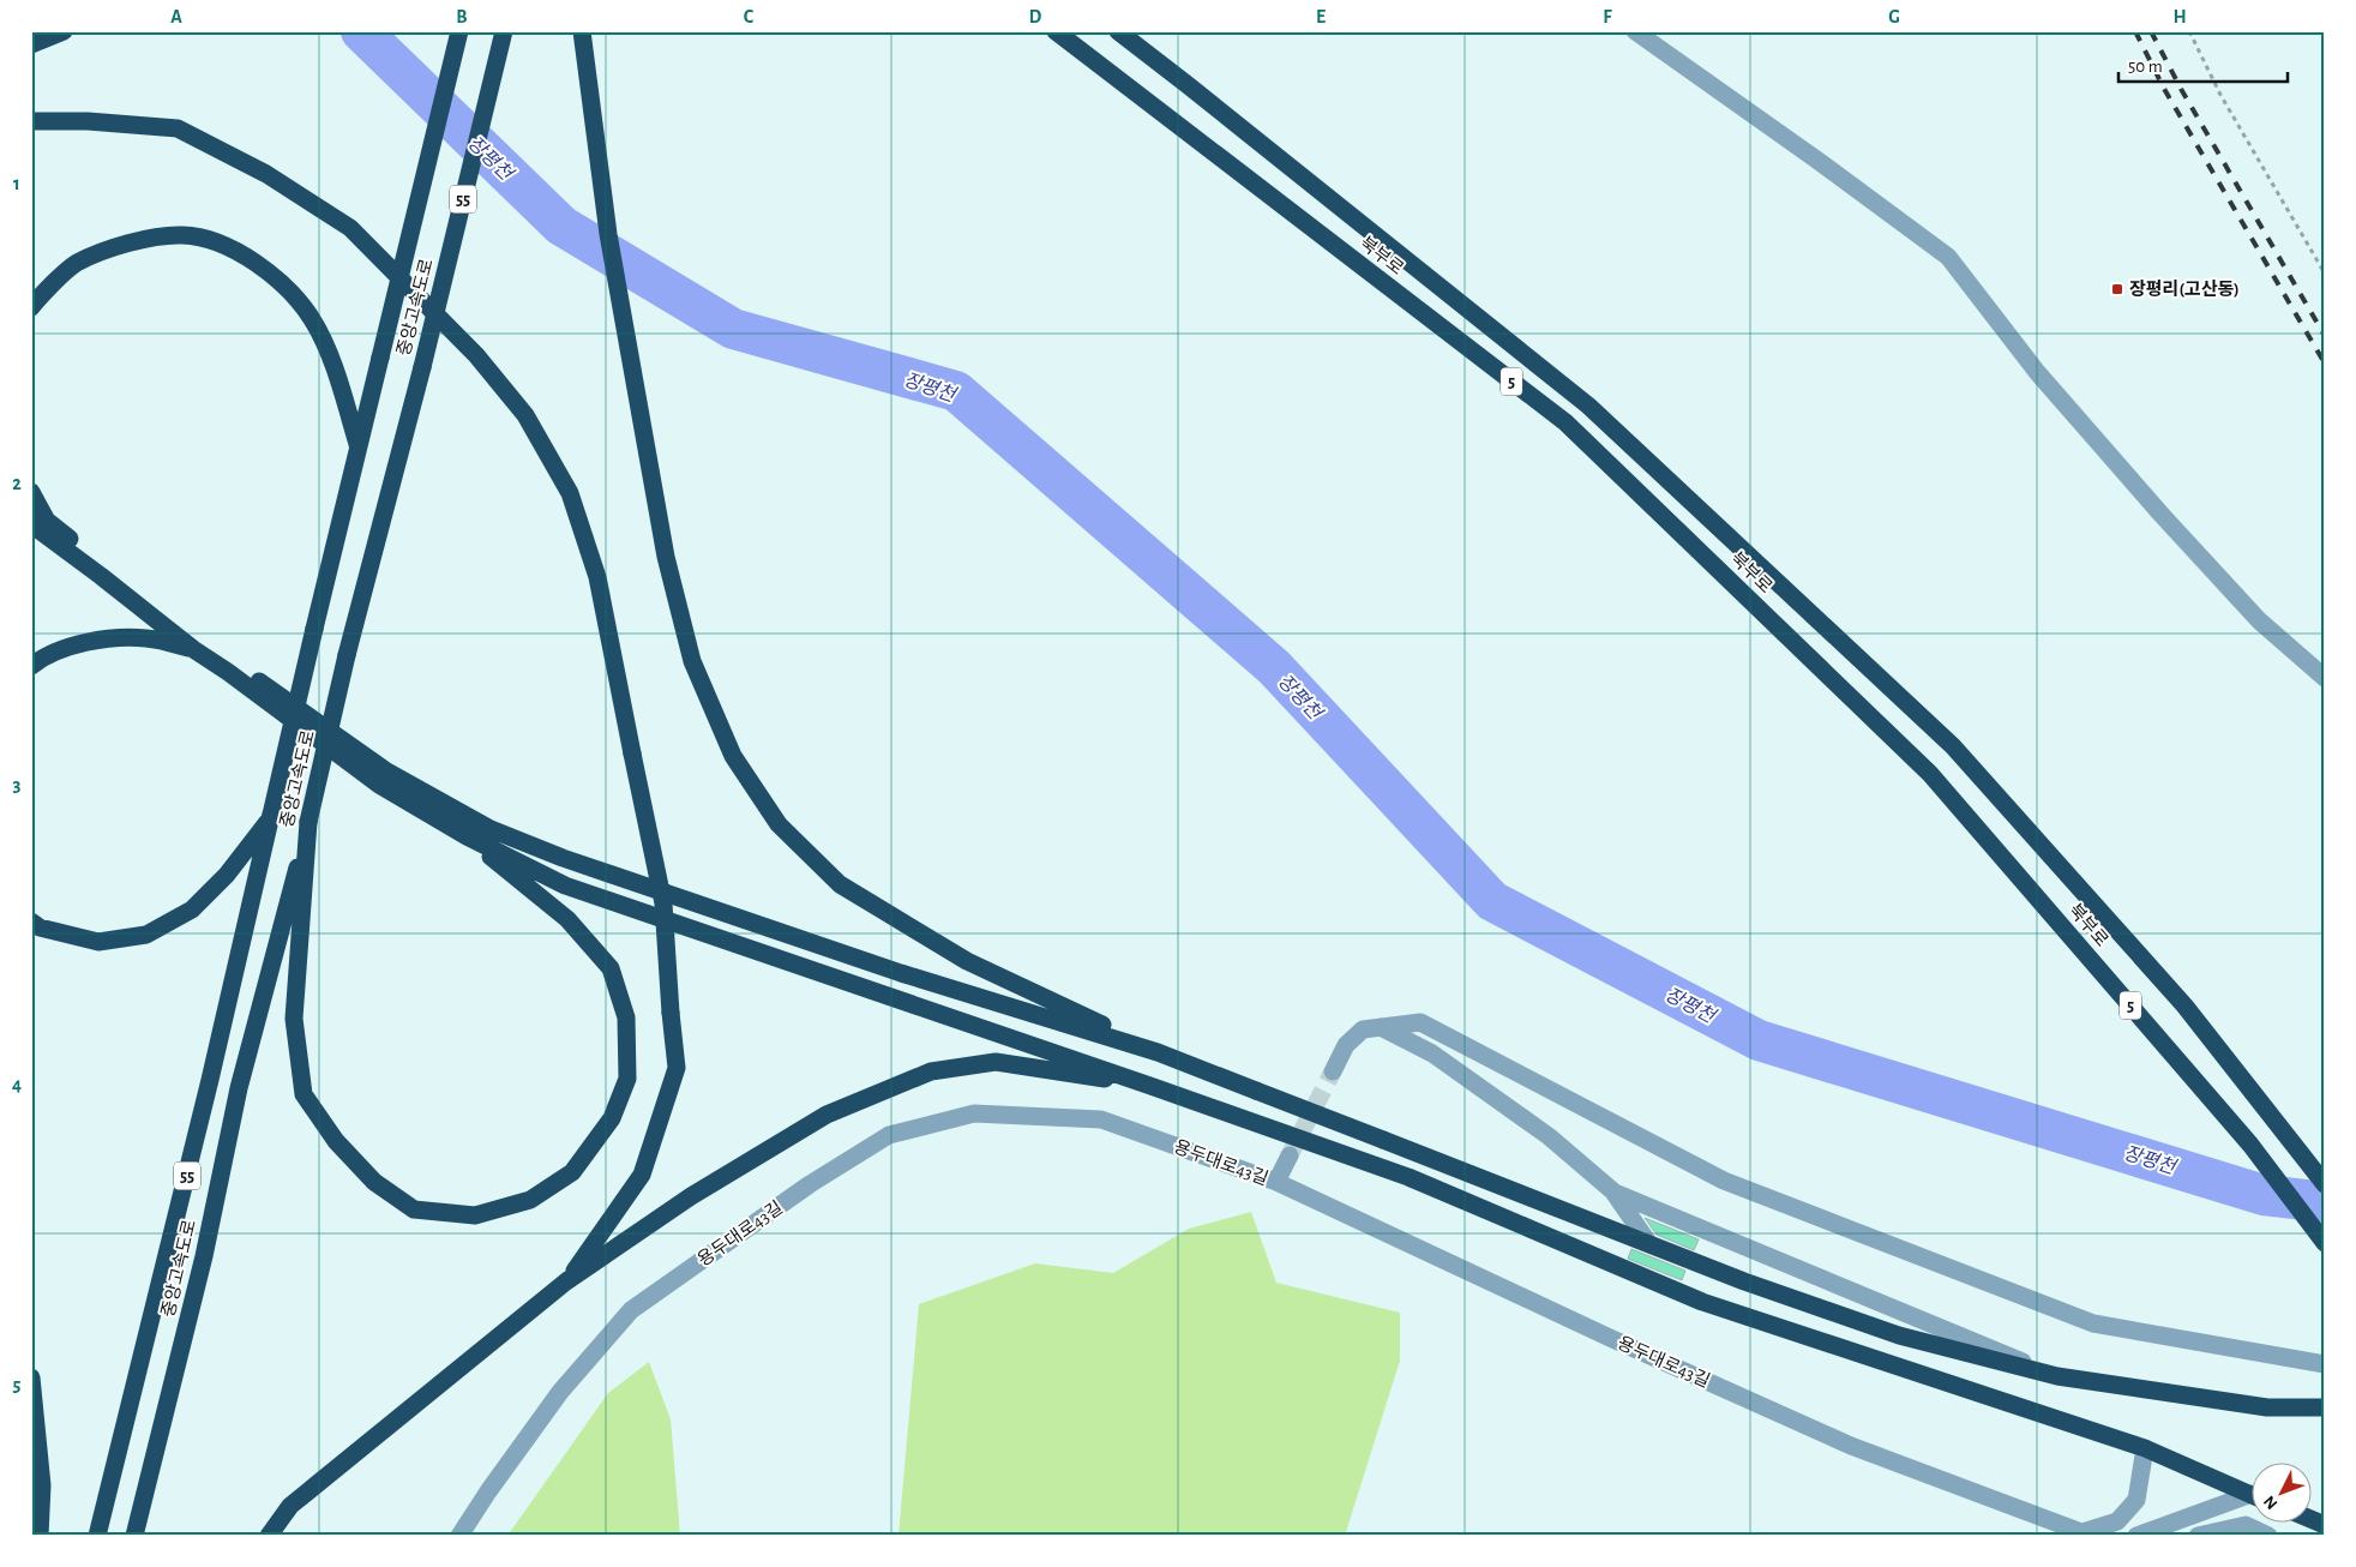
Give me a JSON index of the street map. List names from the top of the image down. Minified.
{"streets":{"highway":["55","북부로","중앙고속도로","5"],"street":["용두대로43길"]},"water":["장평천"],"places":{"transit":["장평리(고산동)"]},"scale_bar":"50 m","north":"bottom left","grid":{"columns":["A","B","C","D","E","F","G","H"],"rows":["1","2","3","4","5"]}}
